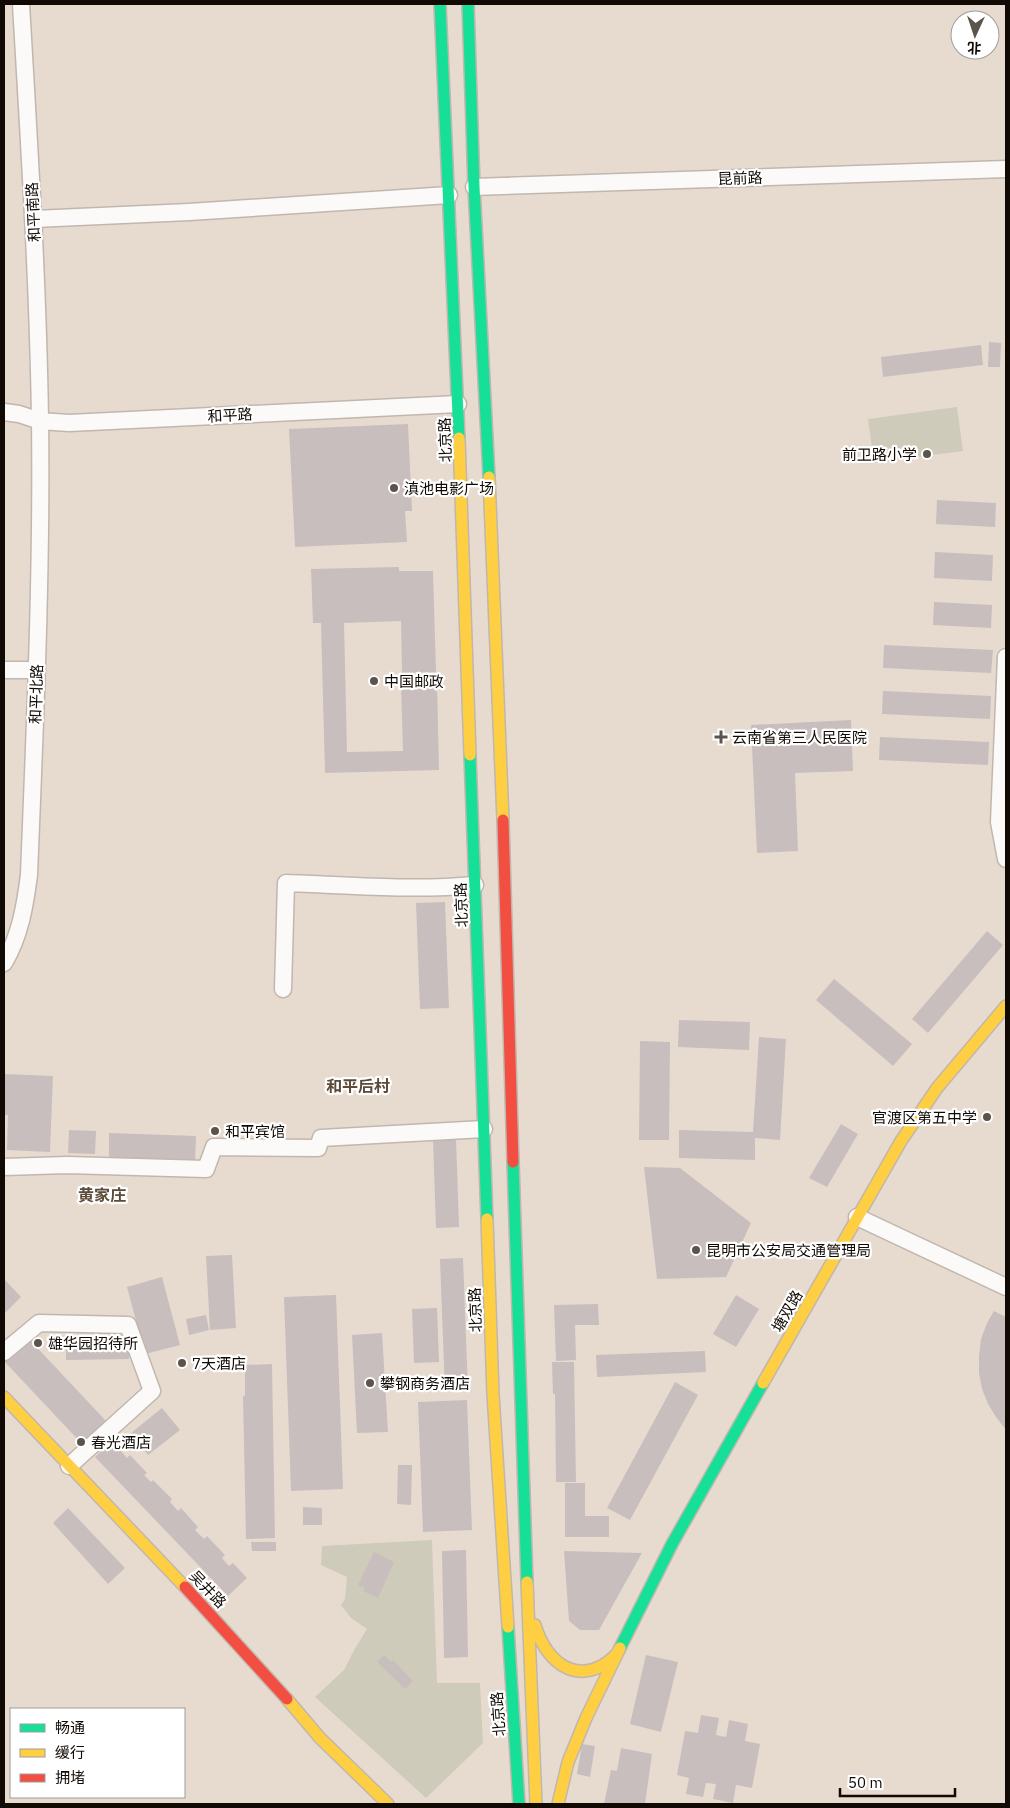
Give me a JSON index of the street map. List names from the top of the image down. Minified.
{"streets":{"main road":["北京路","塘双路","吴井路"],"street":["昆前路","和平南路","和平路","和平北路"]},"crossings":[["和平南路","和平路"],["和平南路","和平北路"],["和平路","北京路"],["和平路","和平北路"]],"districts":["和平后村","黄家庄"],"places":{"other":["前卫路小学","滇池电影广场","中国邮政","官渡区第五中学","和平宾馆","昆明市公安局交通管理局","雄华园招待所","7天酒店","攀钢商务酒店","春光酒店"],"health":["云南省第三人民医院"]},"legend":["畅通","缓行","拥堵"],"scale_bar":"50 m","north":"bottom"}
